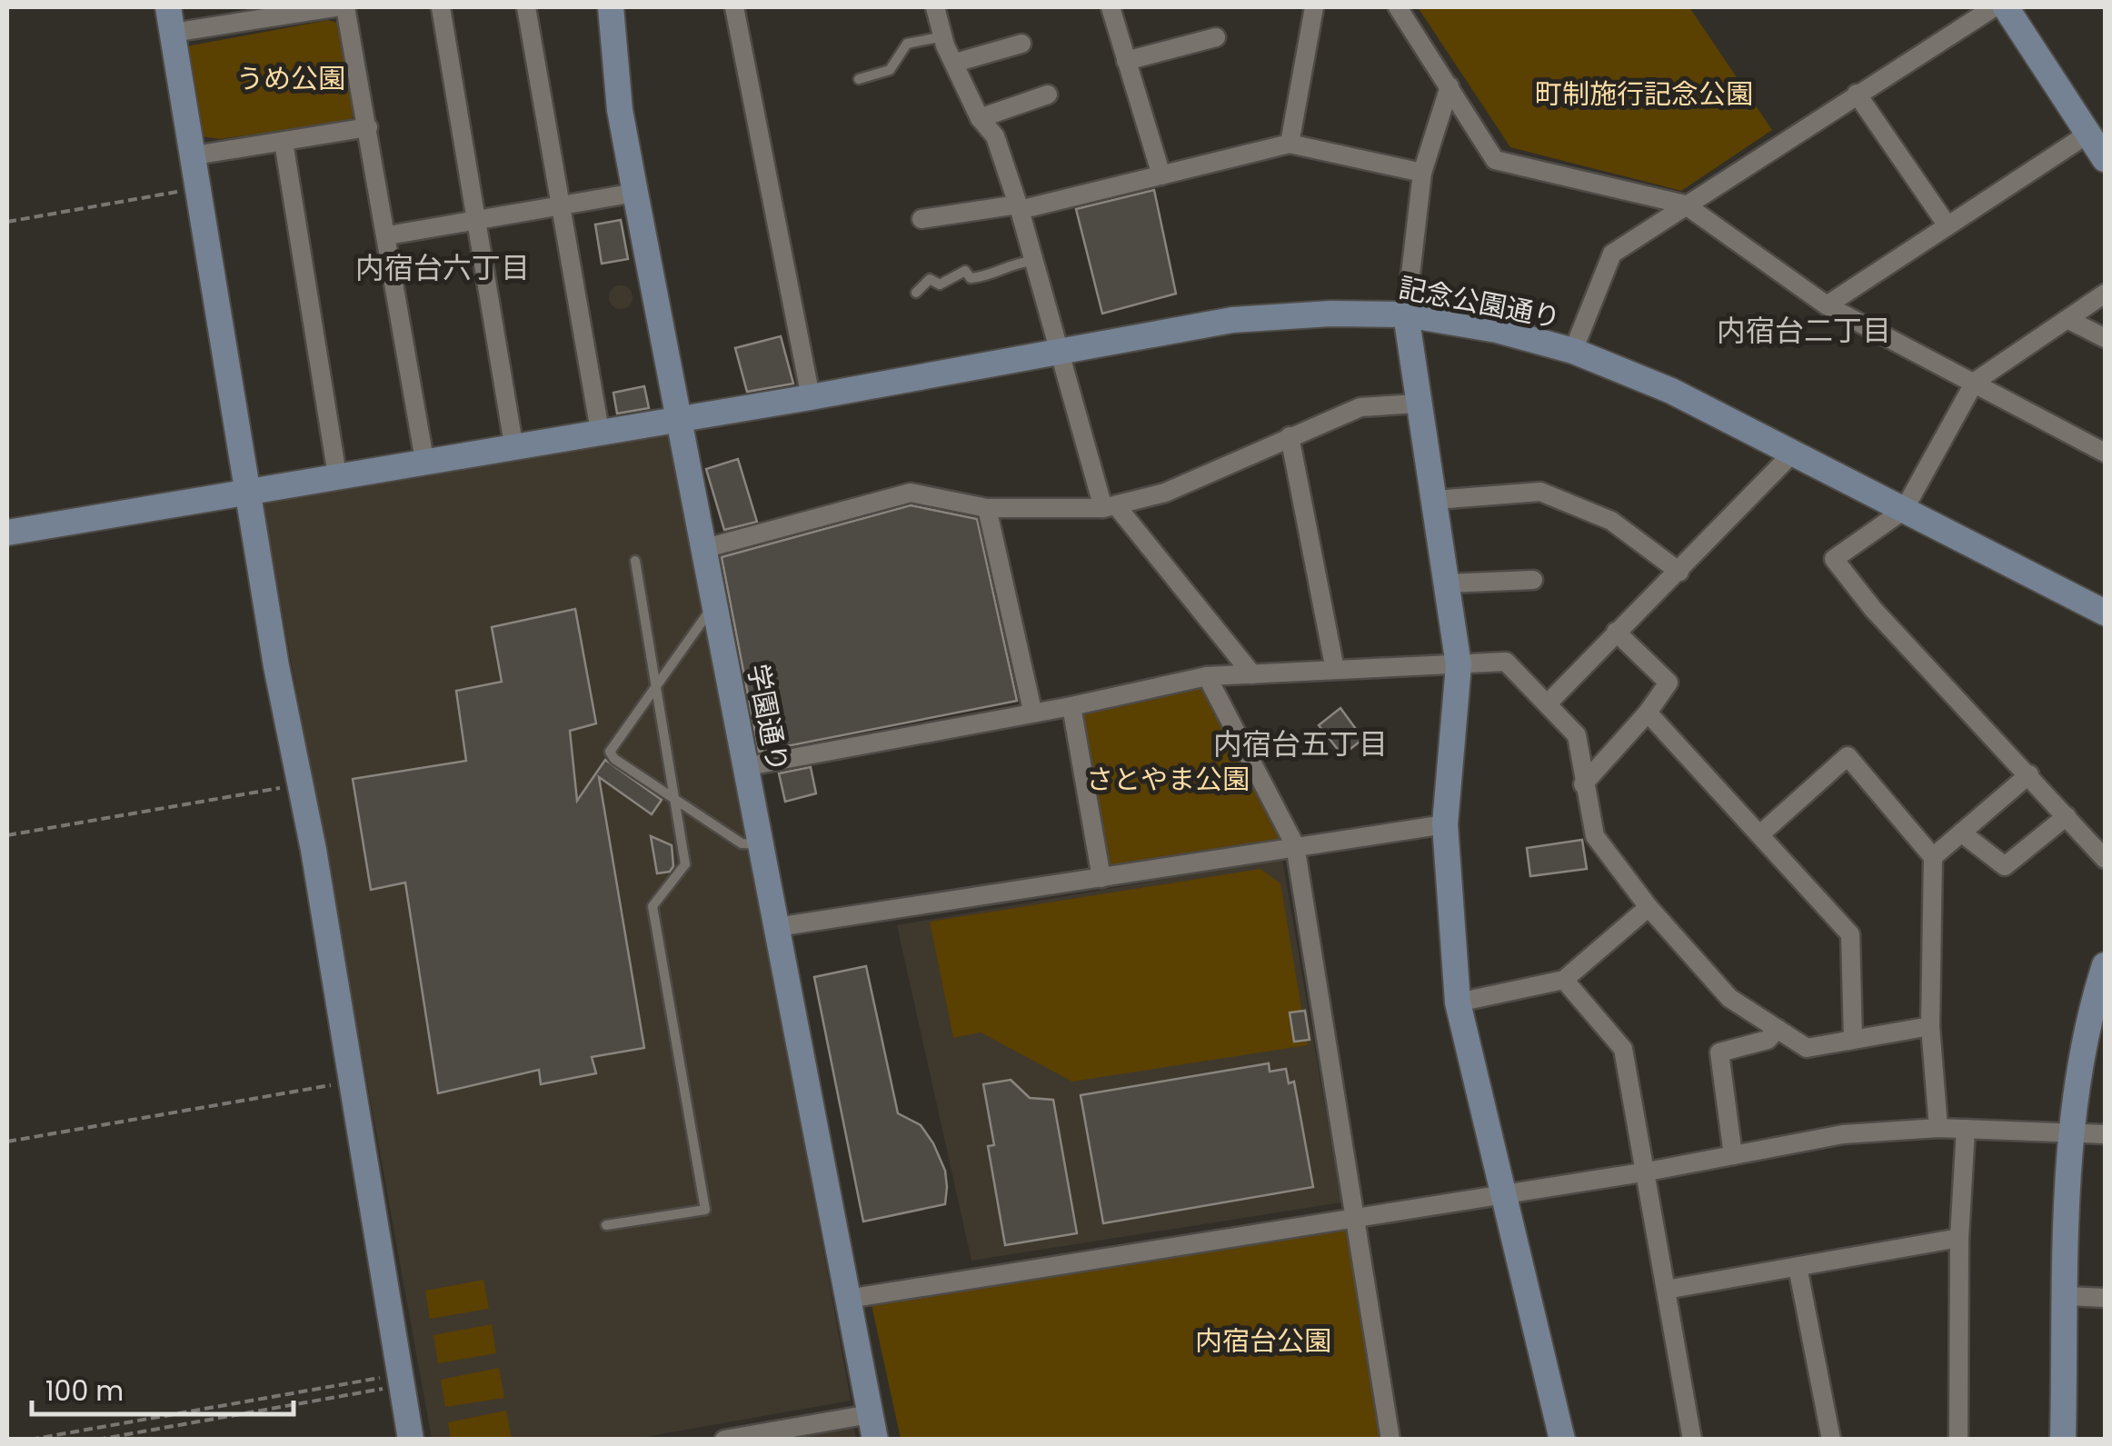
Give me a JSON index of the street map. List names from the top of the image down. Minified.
{"streets":{"street":["記念公園通り","学園通り"]},"crossings":[["記念公園通り","学園通り"]],"districts":["内宿台六丁目","内宿台二丁目","内宿台五丁目"],"parks":["うめ公園","町制施行記念公園","さとやま公園","内宿台公園"],"scale_bar":"100 m"}
